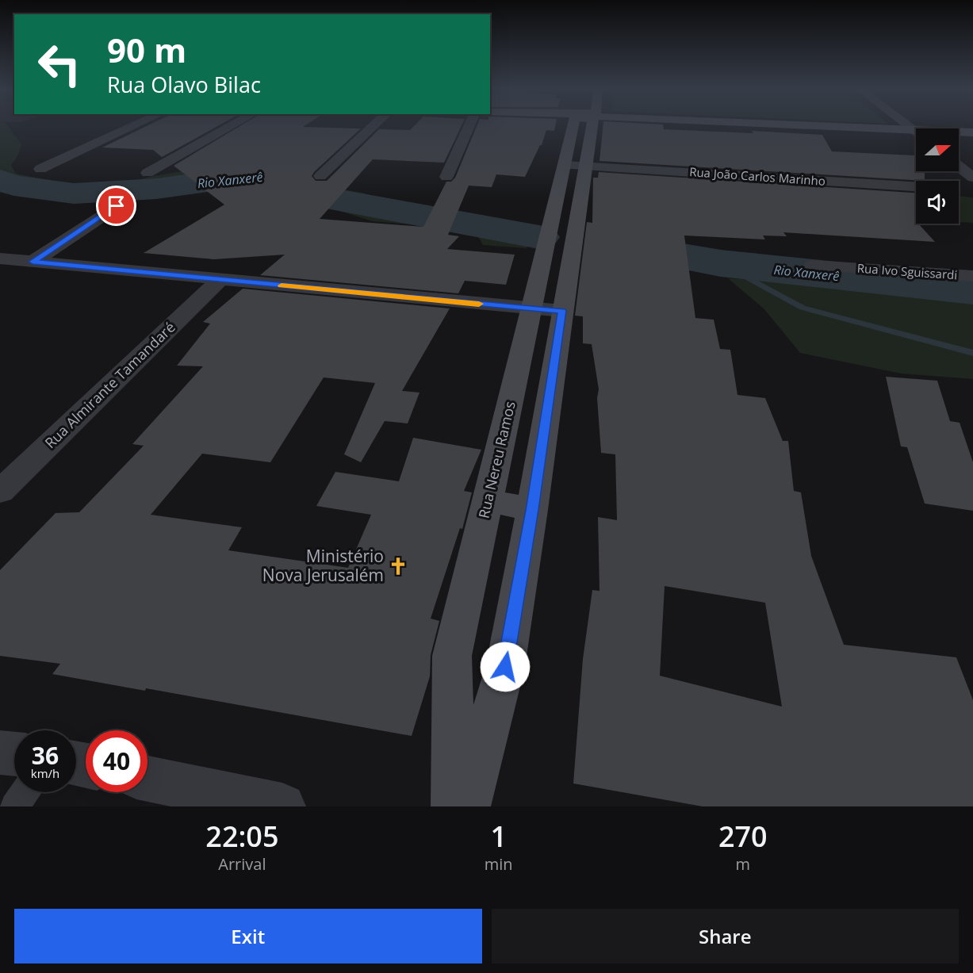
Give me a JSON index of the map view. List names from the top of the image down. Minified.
{"streets":{"street":["Rua João Carlos Marinho","Rua Ivo Sguissardi","Rua Almirante Tamandaré","Rua Nereu Ramos"]},"crossings":[["Rua João Carlos Marinho","Rua Nereu Ramos"]],"water":["Rio Xanxerê"],"places":{"church":["Ministério Nova Jerusalém"]},"north":"right","page":{"turn":["90 m","Rua Olavo Bilac"],"speed":"36 km/h","limit":"40","eta":["22:05","Arrival","1","min","270","m"],"buttons":["Exit","Share"]}}
